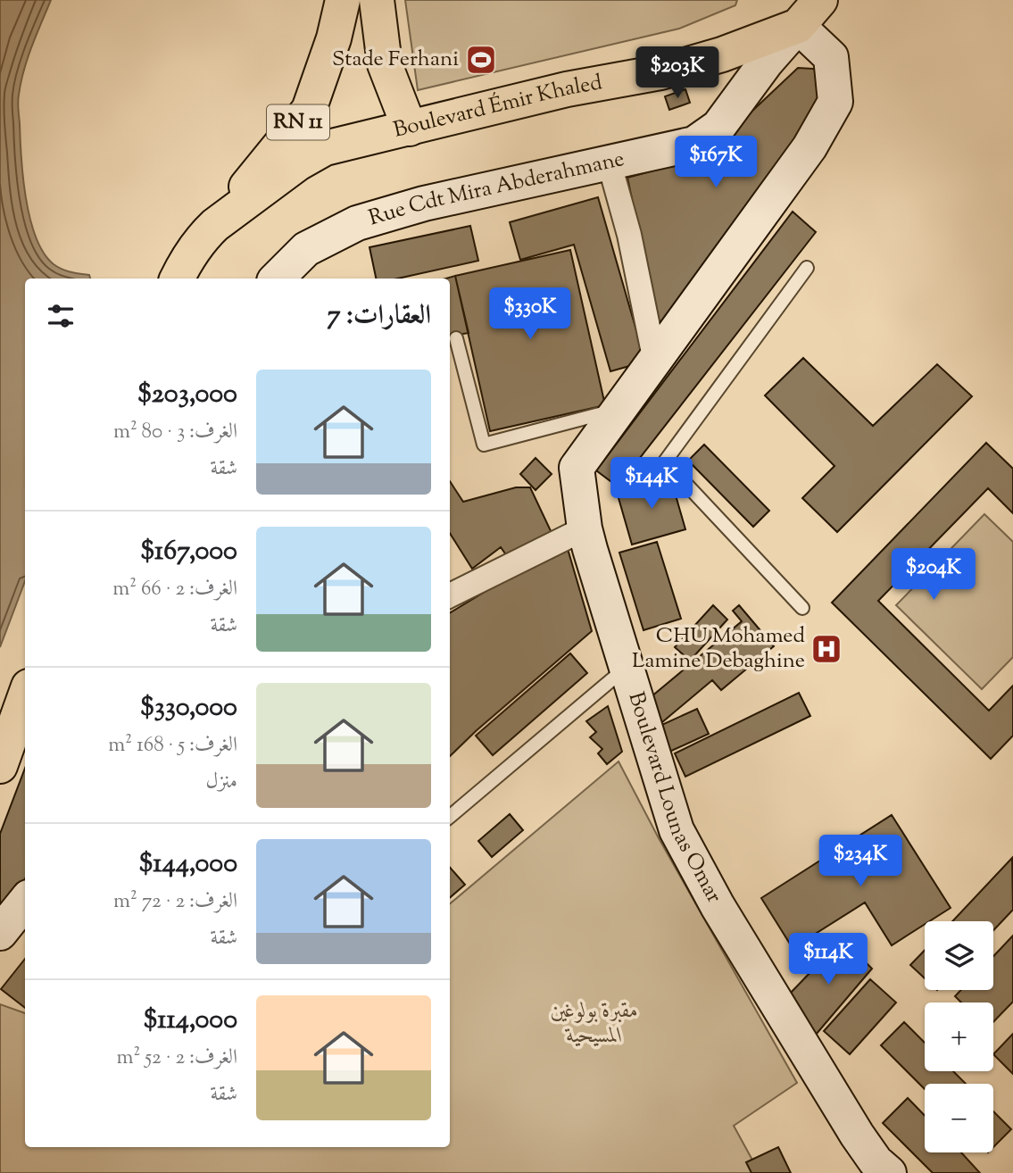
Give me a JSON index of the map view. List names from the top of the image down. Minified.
{"streets":{"main road":["Boulevard Émir Khaled","RN 11"],"street":["Rue Cdt Mira Abderahmane","Boulevard Lounas Omar"]},"crossings":[["Boulevard Émir Khaled","RN 11"],["Boulevard Émir Khaled","Rue Cdt Mira Abderahmane"],["Boulevard Émir Khaled","Boulevard Lounas Omar"],["RN 11","Rue Cdt Mira Abderahmane"],["RN 11","Boulevard Lounas Omar"],["Rue Cdt Mira Abderahmane","Boulevard Lounas Omar"]],"parks":["مقبرة بولوغين المسيحية"],"places":{"sports":["Stade Ferhani"],"hospital":["CHU Mohamed Lamine Debaghine"]},"page":{"price":["$203K","$167K","$330K","$144K","$204K","$234K","$114K"],"heading":"العقارات: 7","list":[{"name":"$203,000","note":"الغرف: 3 · 80 m² · شقة"},{"name":"$167,000","note":"الغرف: 2 · 66 m² · شقة"},{"name":"$330,000","note":"الغرف: 5 · 168 m² · منزل"},{"name":"$144,000","note":"الغرف: 2 · 72 m² · شقة"},{"name":"$114,000","note":"الغرف: 2 · 52 m² · شقة"}],"map_buttons":["+","−"]}}
